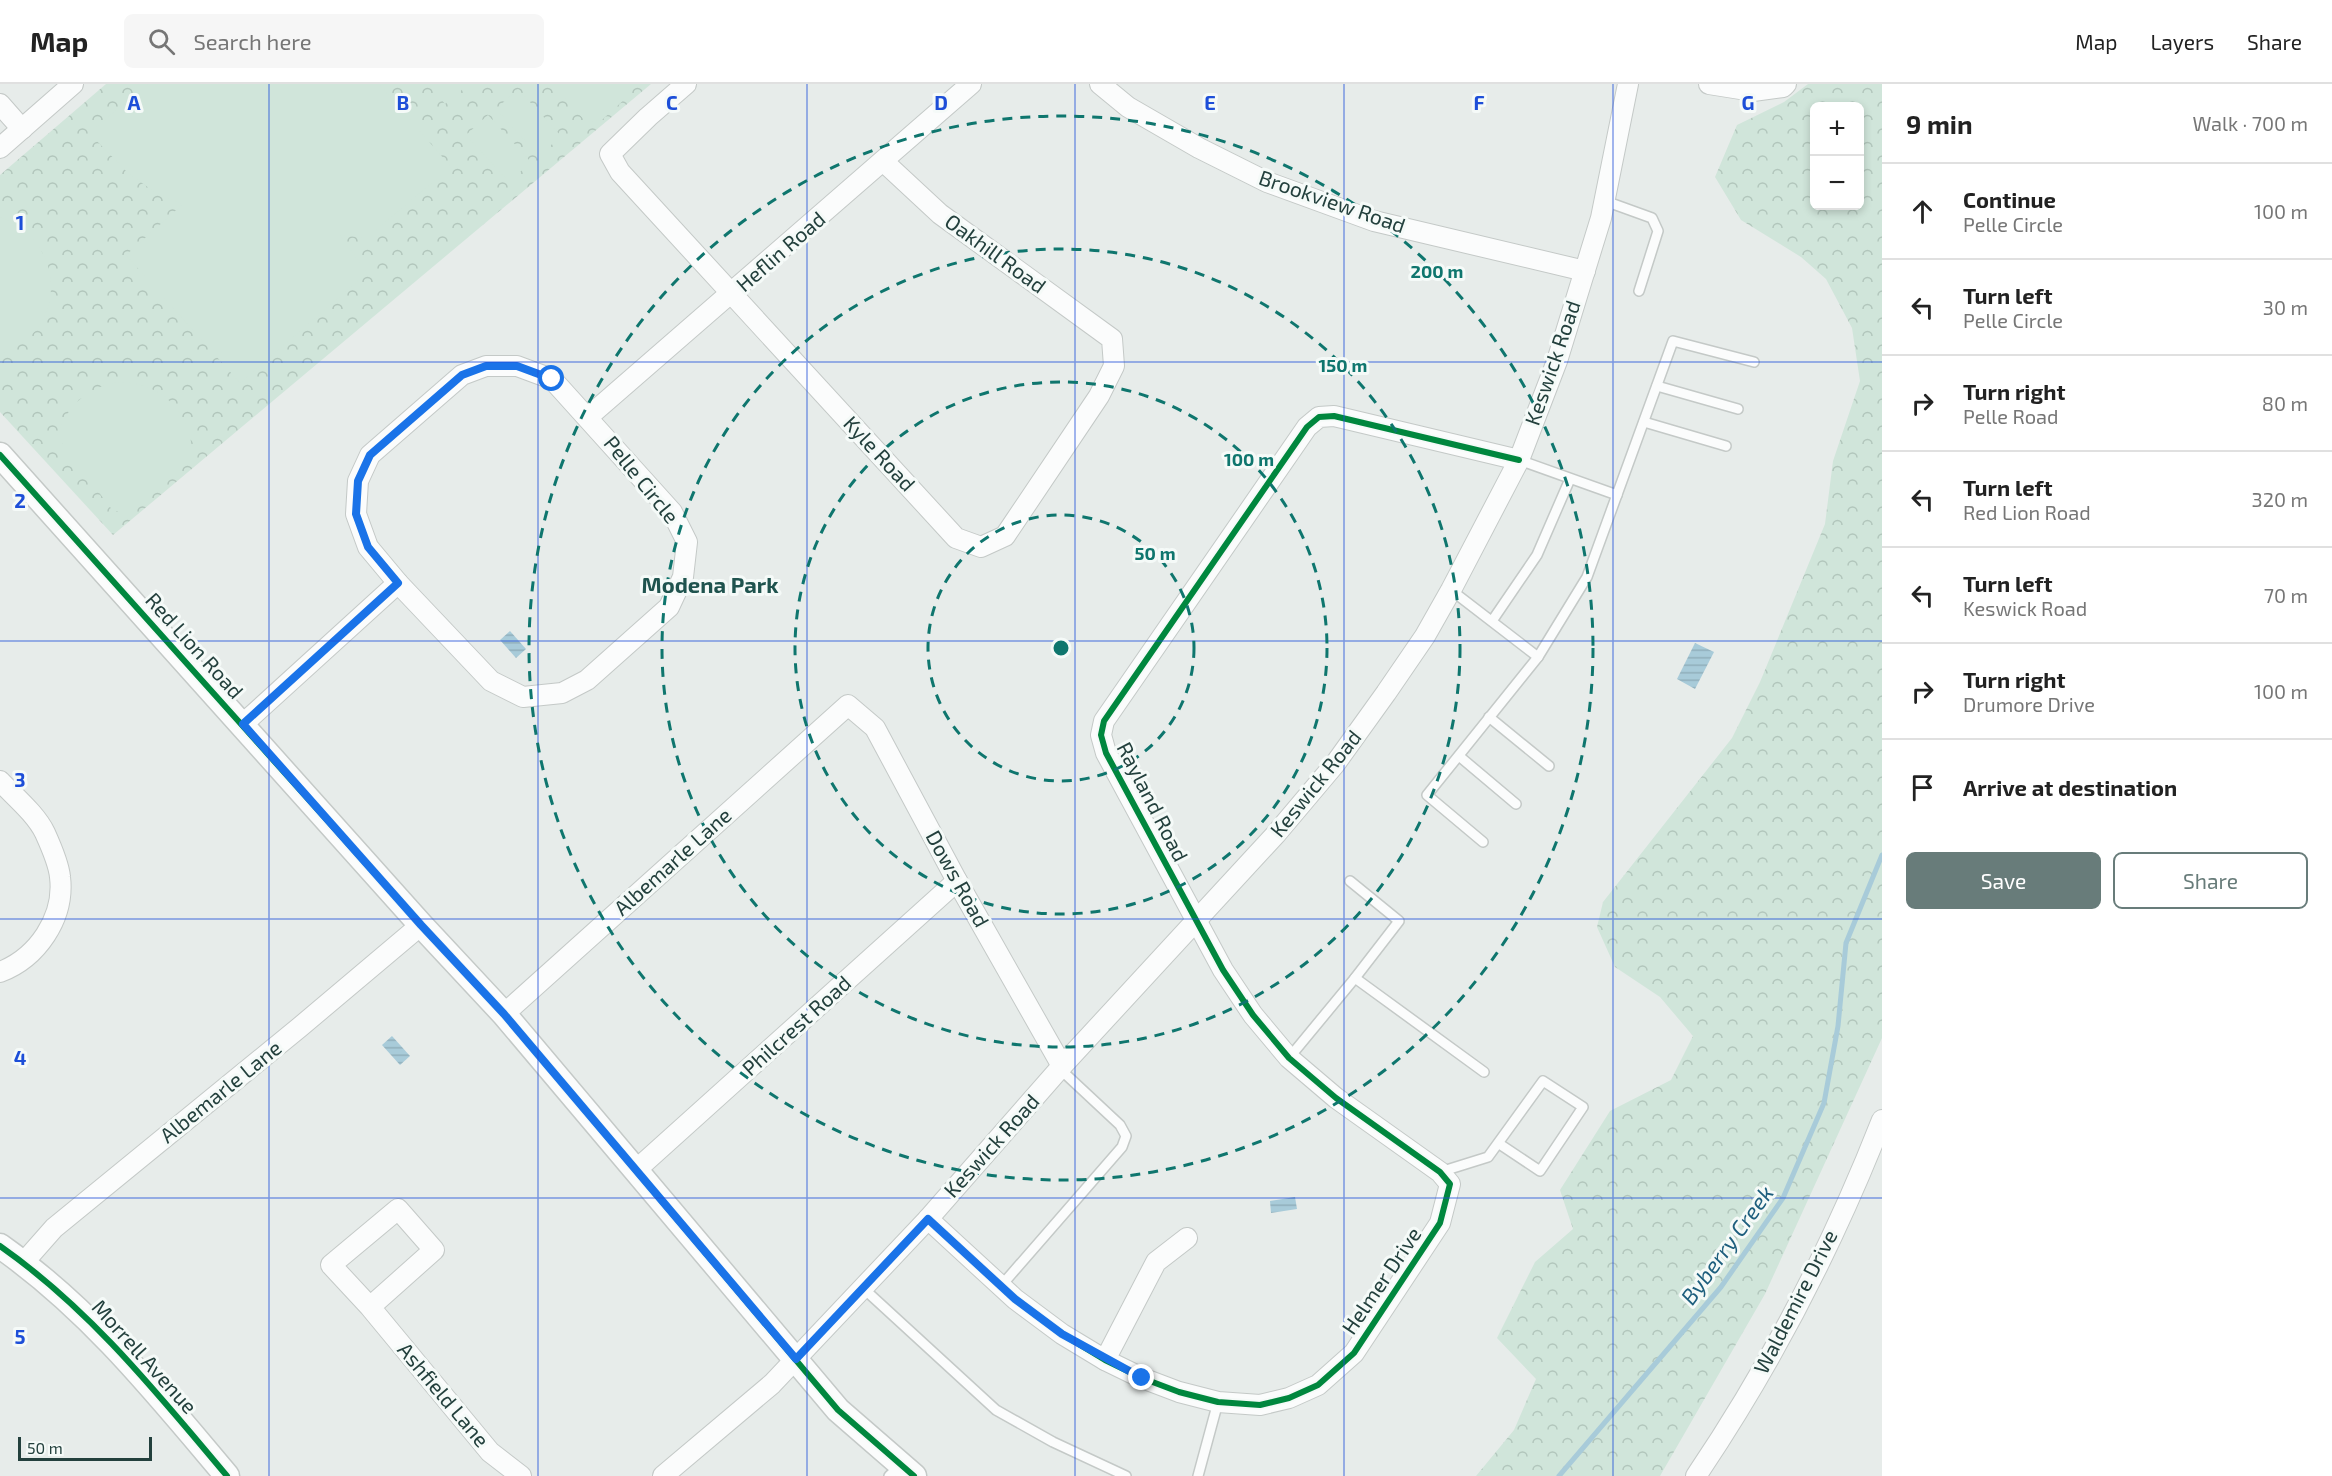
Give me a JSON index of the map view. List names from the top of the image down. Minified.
{"streets":{"street":["Brookview Road","Heflin Road","Oakhill Road","Keswick Road","Kyle Road","Pelle Circle","Red Lion Road","Rayland Road","Albemarle Lane","Dows Road","Philcrest Road","Helmer Drive","Waldemire Drive","Morrell Avenue","Ashfield Lane"]},"crossings":[["Brookview Road","Keswick Road"],["Heflin Road","Oakhill Road"],["Heflin Road","Kyle Road"],["Heflin Road","Pelle Circle"],["Oakhill Road","Kyle Road"],["Keswick Road","Red Lion Road"],["Keswick Road","Rayland Road"],["Keswick Road","Dows Road"],["Keswick Road","Helmer Drive"],["Red Lion Road","Albemarle Lane"],["Red Lion Road","Philcrest Road"],["Rayland Road","Helmer Drive"],["Albemarle Lane","Dows Road"],["Albemarle Lane","Morrell Avenue"],["Dows Road","Philcrest Road"]],"districts":["Modena Park"],"water":["Byberry Creek"],"scale_bar":"50 m","page":{"header":"Map","search":"Search here","nav":["Map","Layers","Share"],"heading":["9 min","Walk · 700 m"],"map_buttons":["+","−"],"list":[["Continue","Pelle Circle","100 m"],["Turn left","Pelle Circle","30 m"],["Turn right","Pelle Road","80 m"],["Turn left","Red Lion Road","320 m"],["Turn left","Keswick Road","70 m"],["Turn right","Drumore Drive","100 m"],"Arrive at destination"],"buttons":["Save","Share"],"scale":"50 m"},"grid":{"columns":["A","B","C","D","E","F","G"],"rows":["1","2","3","4","5"]},"rings":["200 m","150 m","100 m","50 m"]}
